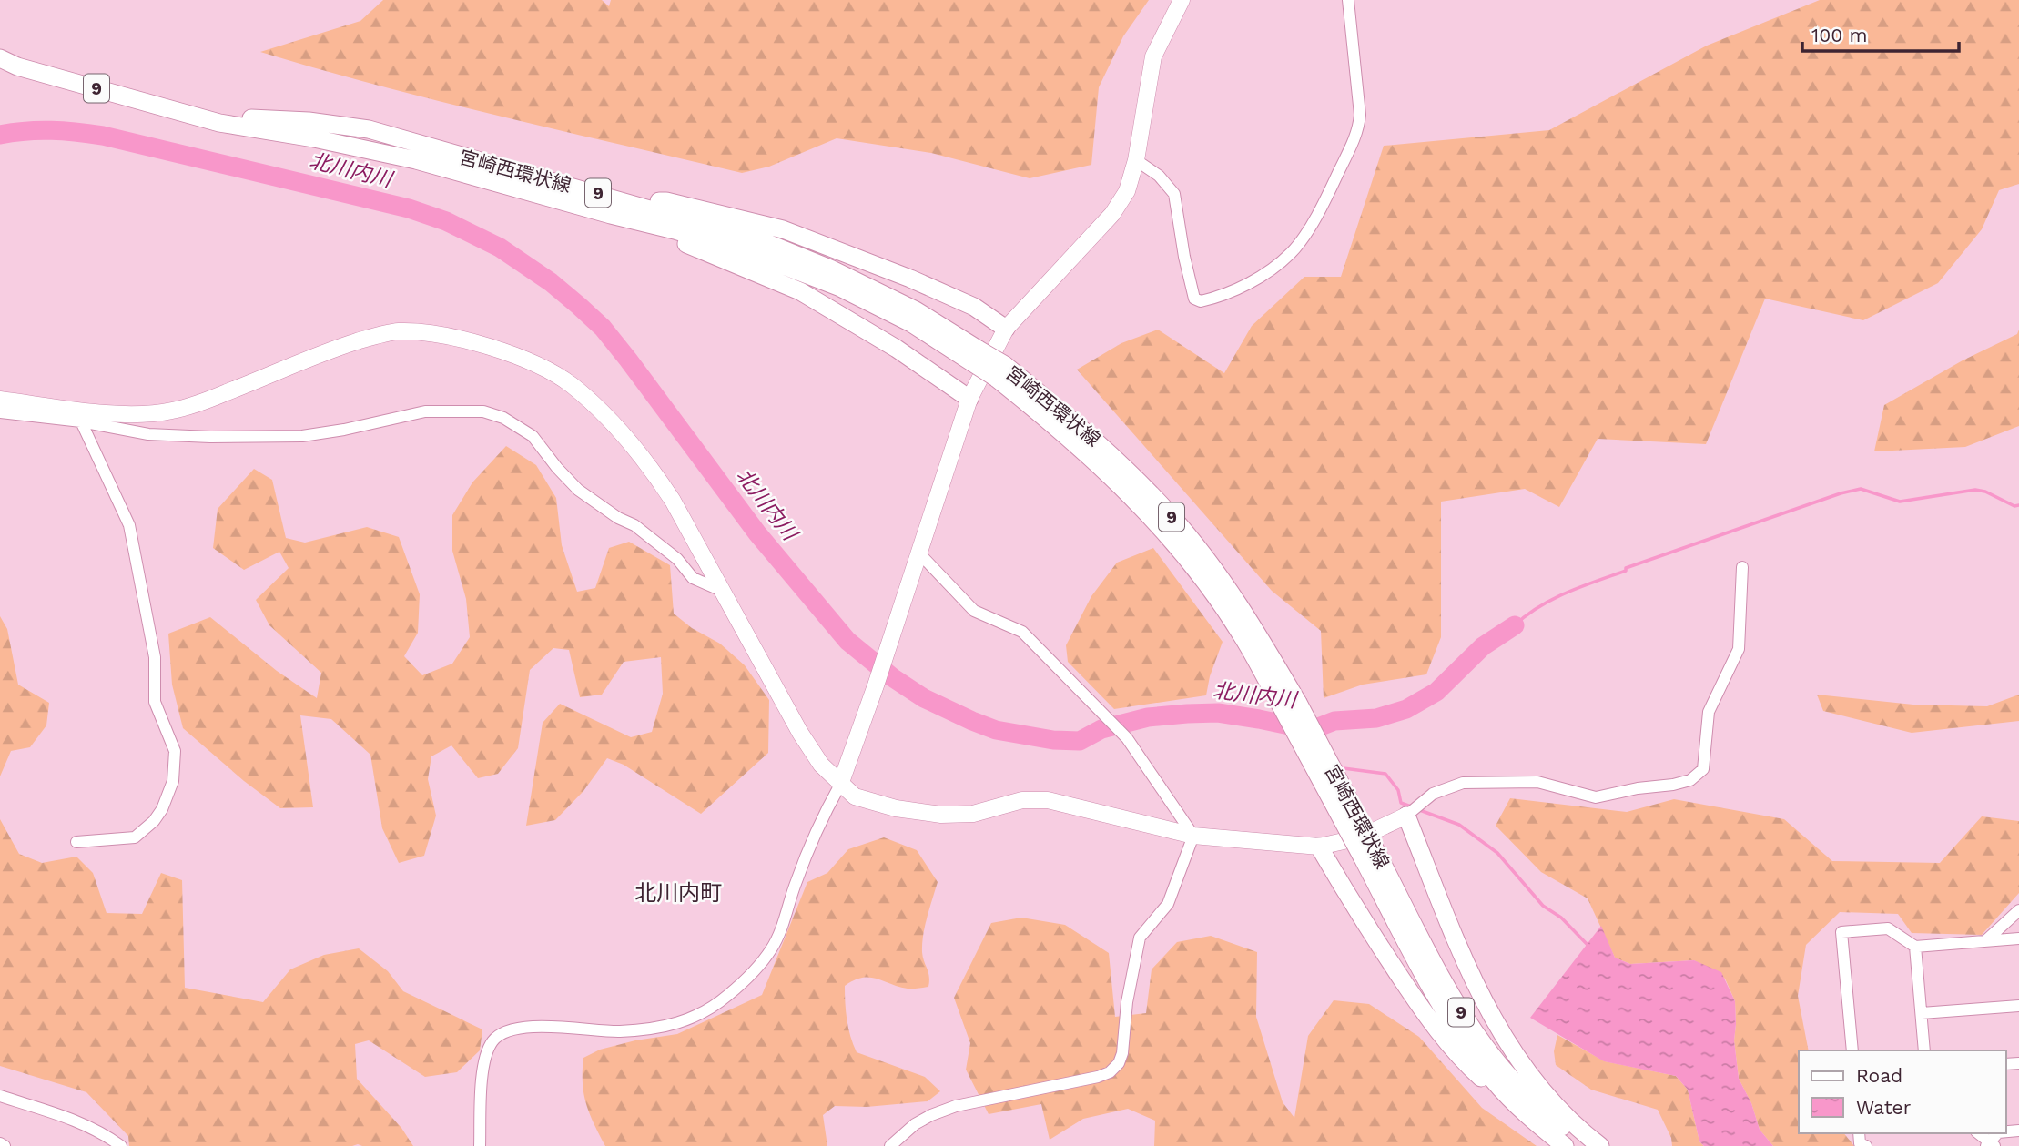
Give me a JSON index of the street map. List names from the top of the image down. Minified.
{"streets":{"main road":["9","宮崎西環状線"]},"districts":["北川内町"],"water":["北川内川"],"legend":["Road","Water"],"scale_bar":"100 m"}
